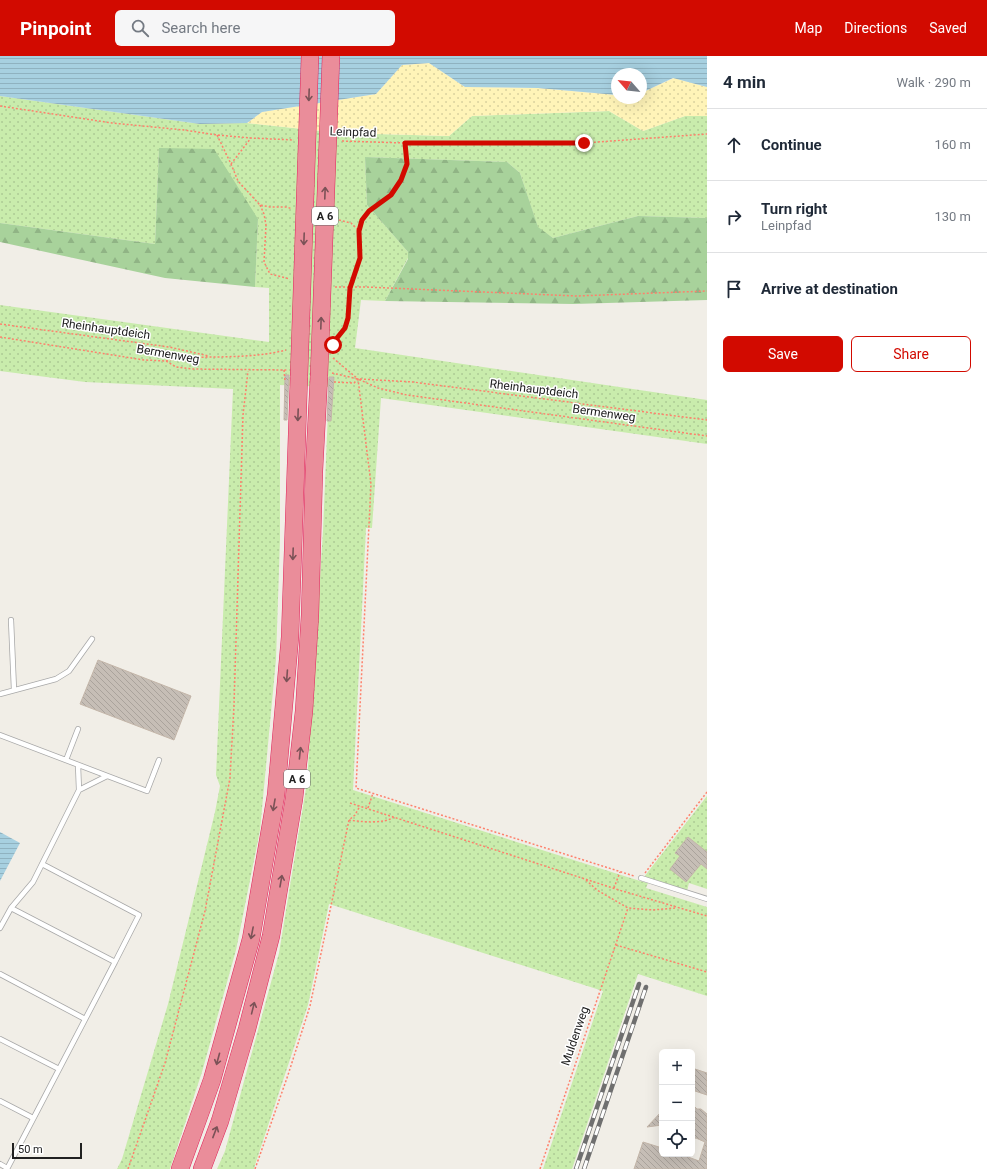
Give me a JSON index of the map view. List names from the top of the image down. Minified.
{"streets":{"highway":["A 6"],"path":["Leinpfad","Rheinhauptdeich","Bermenweg","Muldenweg"]},"crossings":[["A 6","Rheinhauptdeich"],["A 6","Bermenweg"],["Rheinhauptdeich","Bermenweg"]],"scale_bar":"50 m","north":"top left","page":{"header":"Pinpoint","search":"Search here","nav":["Map","Directions","Saved"],"heading":["4 min","Walk · 290 m"],"list":[["Continue","160 m"],["Turn right","Leinpfad","130 m"],"Arrive at destination"],"buttons":["Save","Share"],"map_buttons":["+","−"],"scale":"50 m"}}
